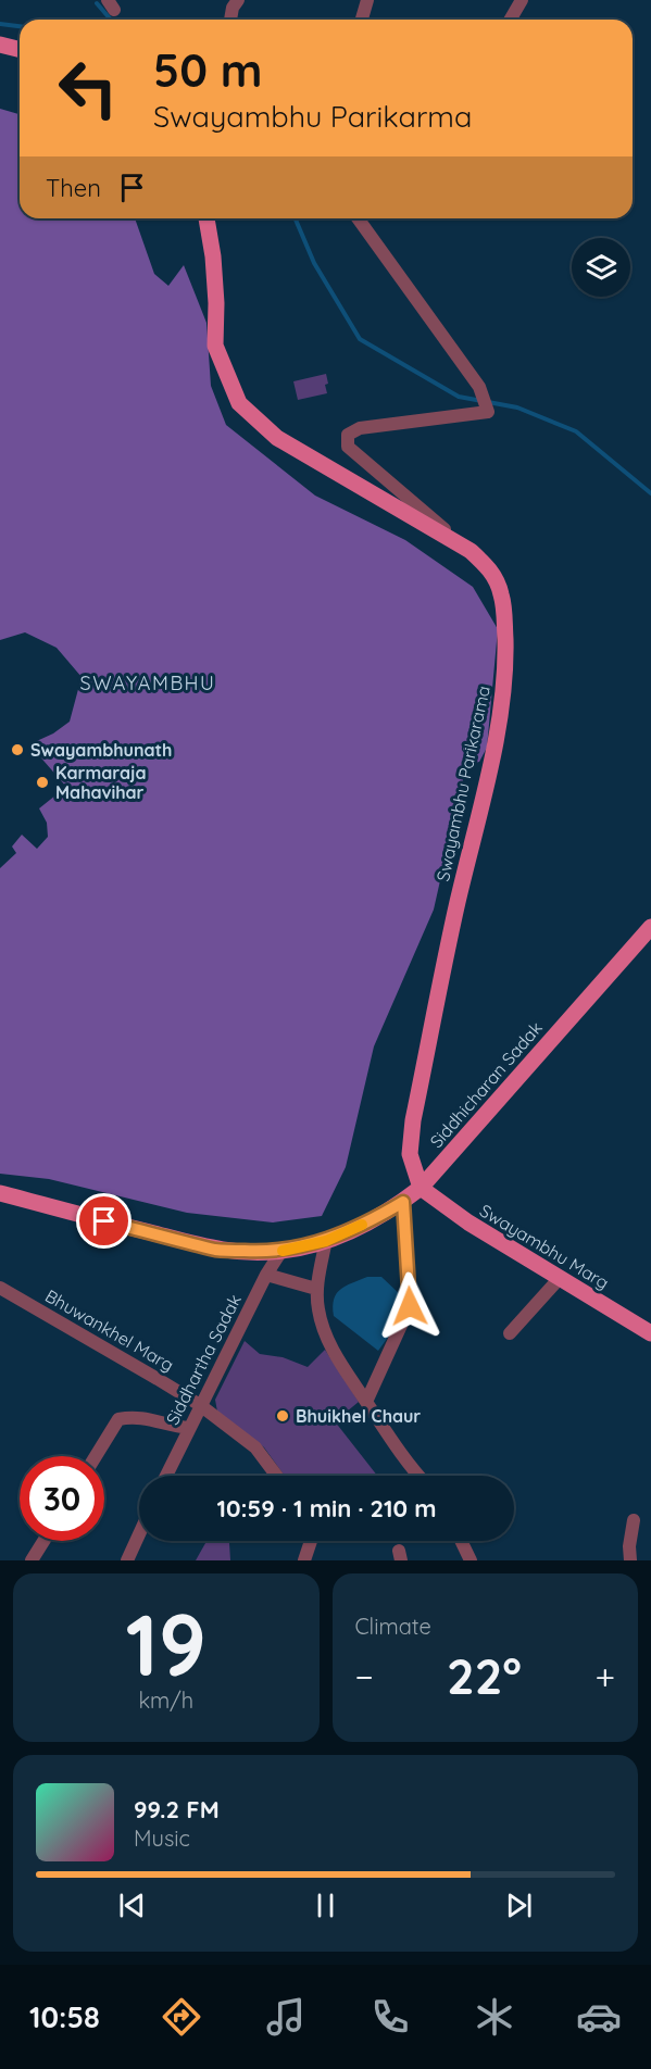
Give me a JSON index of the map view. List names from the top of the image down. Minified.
{"streets":{"main road":["Swayambhu Parikarama","Siddhicharan Sadak","Swayambhu Marg"],"street":["Bhuwankhel Marg","Siddhartha Sadak"]},"crossings":[["Swayambhu Parikarama","Siddhicharan Sadak"],["Swayambhu Parikarama","Swayambhu Marg"],["Siddhicharan Sadak","Swayambhu Marg"],["Siddhicharan Sadak","Siddhartha Sadak"],["Bhuwankhel Marg","Siddhartha Sadak"]],"districts":["SWAYAMBHU"],"places":["Swayambhunath","Karmaraja Mahavihar","Bhuikhel Chaur"],"page":{"turn":["50 m","Swayambhu Parikarma"],"then":"Then","limit":"30","trip":"10:59 · 1 min · 210 m","tile":[["19","km/h"],"Climate"],"heat":["−","22°","+"],"song":["99.2 FM","Music"],"tabs":"10:58"}}
